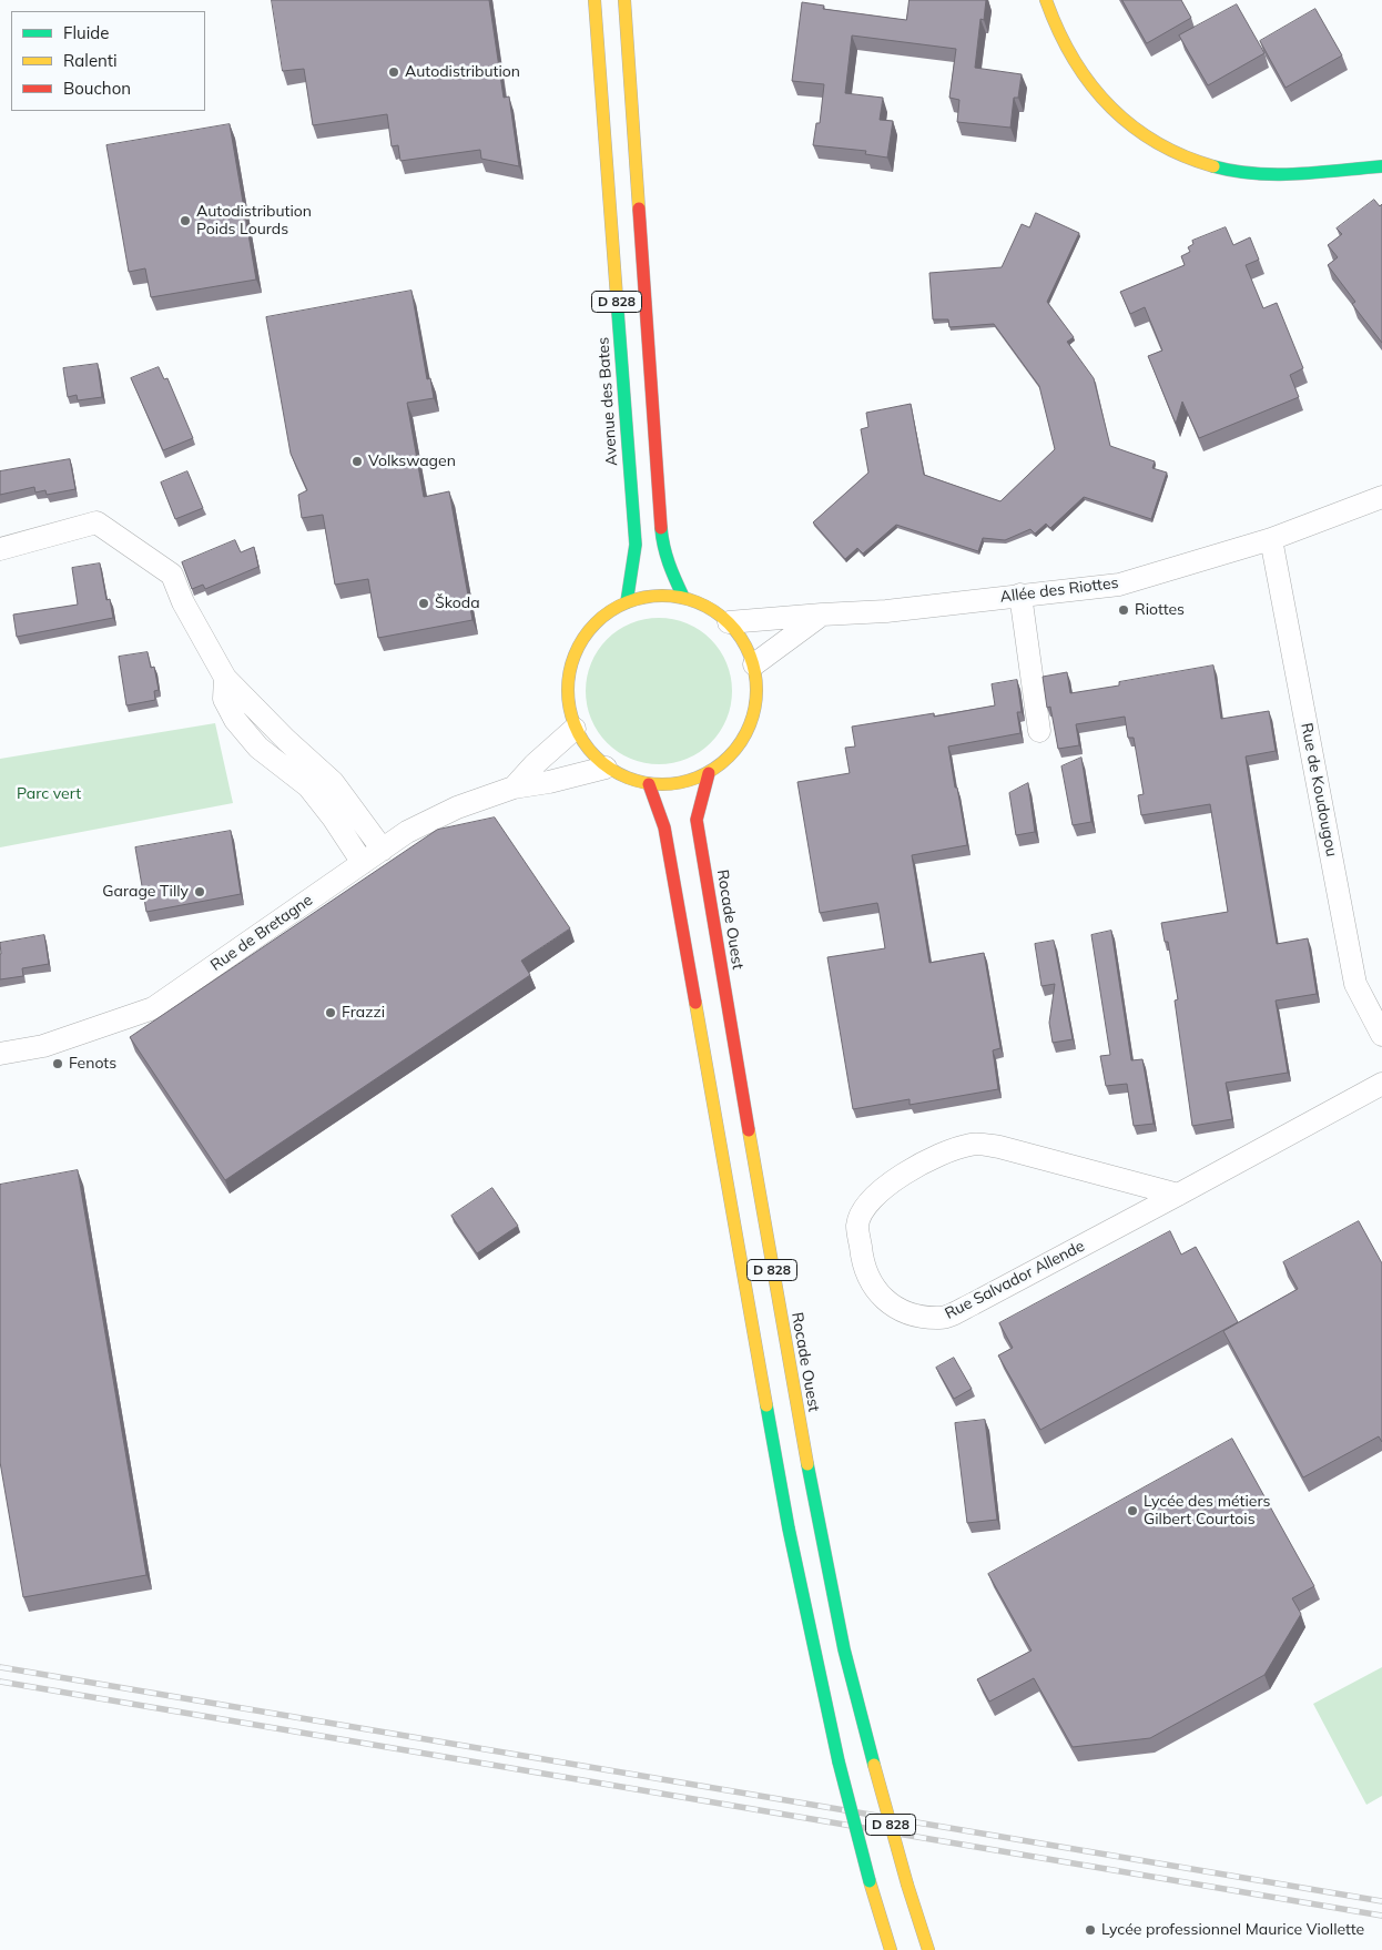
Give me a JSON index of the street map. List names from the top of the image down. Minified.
{"streets":{"main road":["D 828","Avenue des Bates","Rocade Ouest"],"street":["Allée des Riottes","Rue de Koudougou","Rue de Bretagne","Rue Salvador Allende"]},"crossings":[["D 828","Avenue des Bates"],["D 828","Allée des Riottes"],["D 828","Rocade Ouest"],["D 828","Rue de Bretagne"],["Avenue des Bates","Allée des Riottes"],["Avenue des Bates","Rocade Ouest"],["Avenue des Bates","Rue de Bretagne"],["Allée des Riottes","Rue de Koudougou"],["Allée des Riottes","Rocade Ouest"],["Allée des Riottes","Rue de Bretagne"],["Rocade Ouest","Rue de Bretagne"]],"parks":["Parc vert"],"places":["Autodistribution","Autodistribution Poids Lourds","Volkswagen","Škoda","Riottes","Garage Tilly","Frazzi","Fenots","Lycée des métiers Gilbert Courtois","Lycée professionnel Maurice Viollette"],"legend":["Fluide","Ralenti","Bouchon"]}
